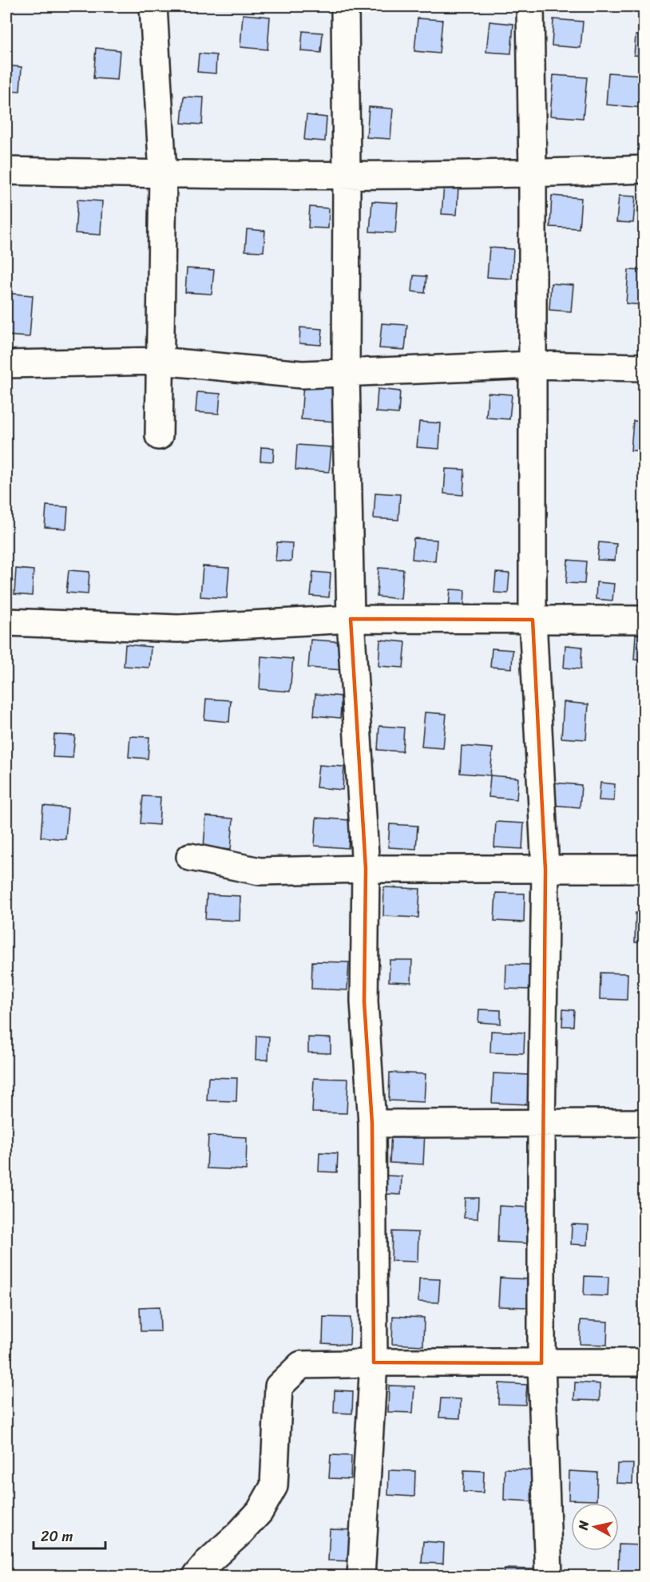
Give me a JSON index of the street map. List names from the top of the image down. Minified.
{"scale_bar":"20 m","north":"left"}
